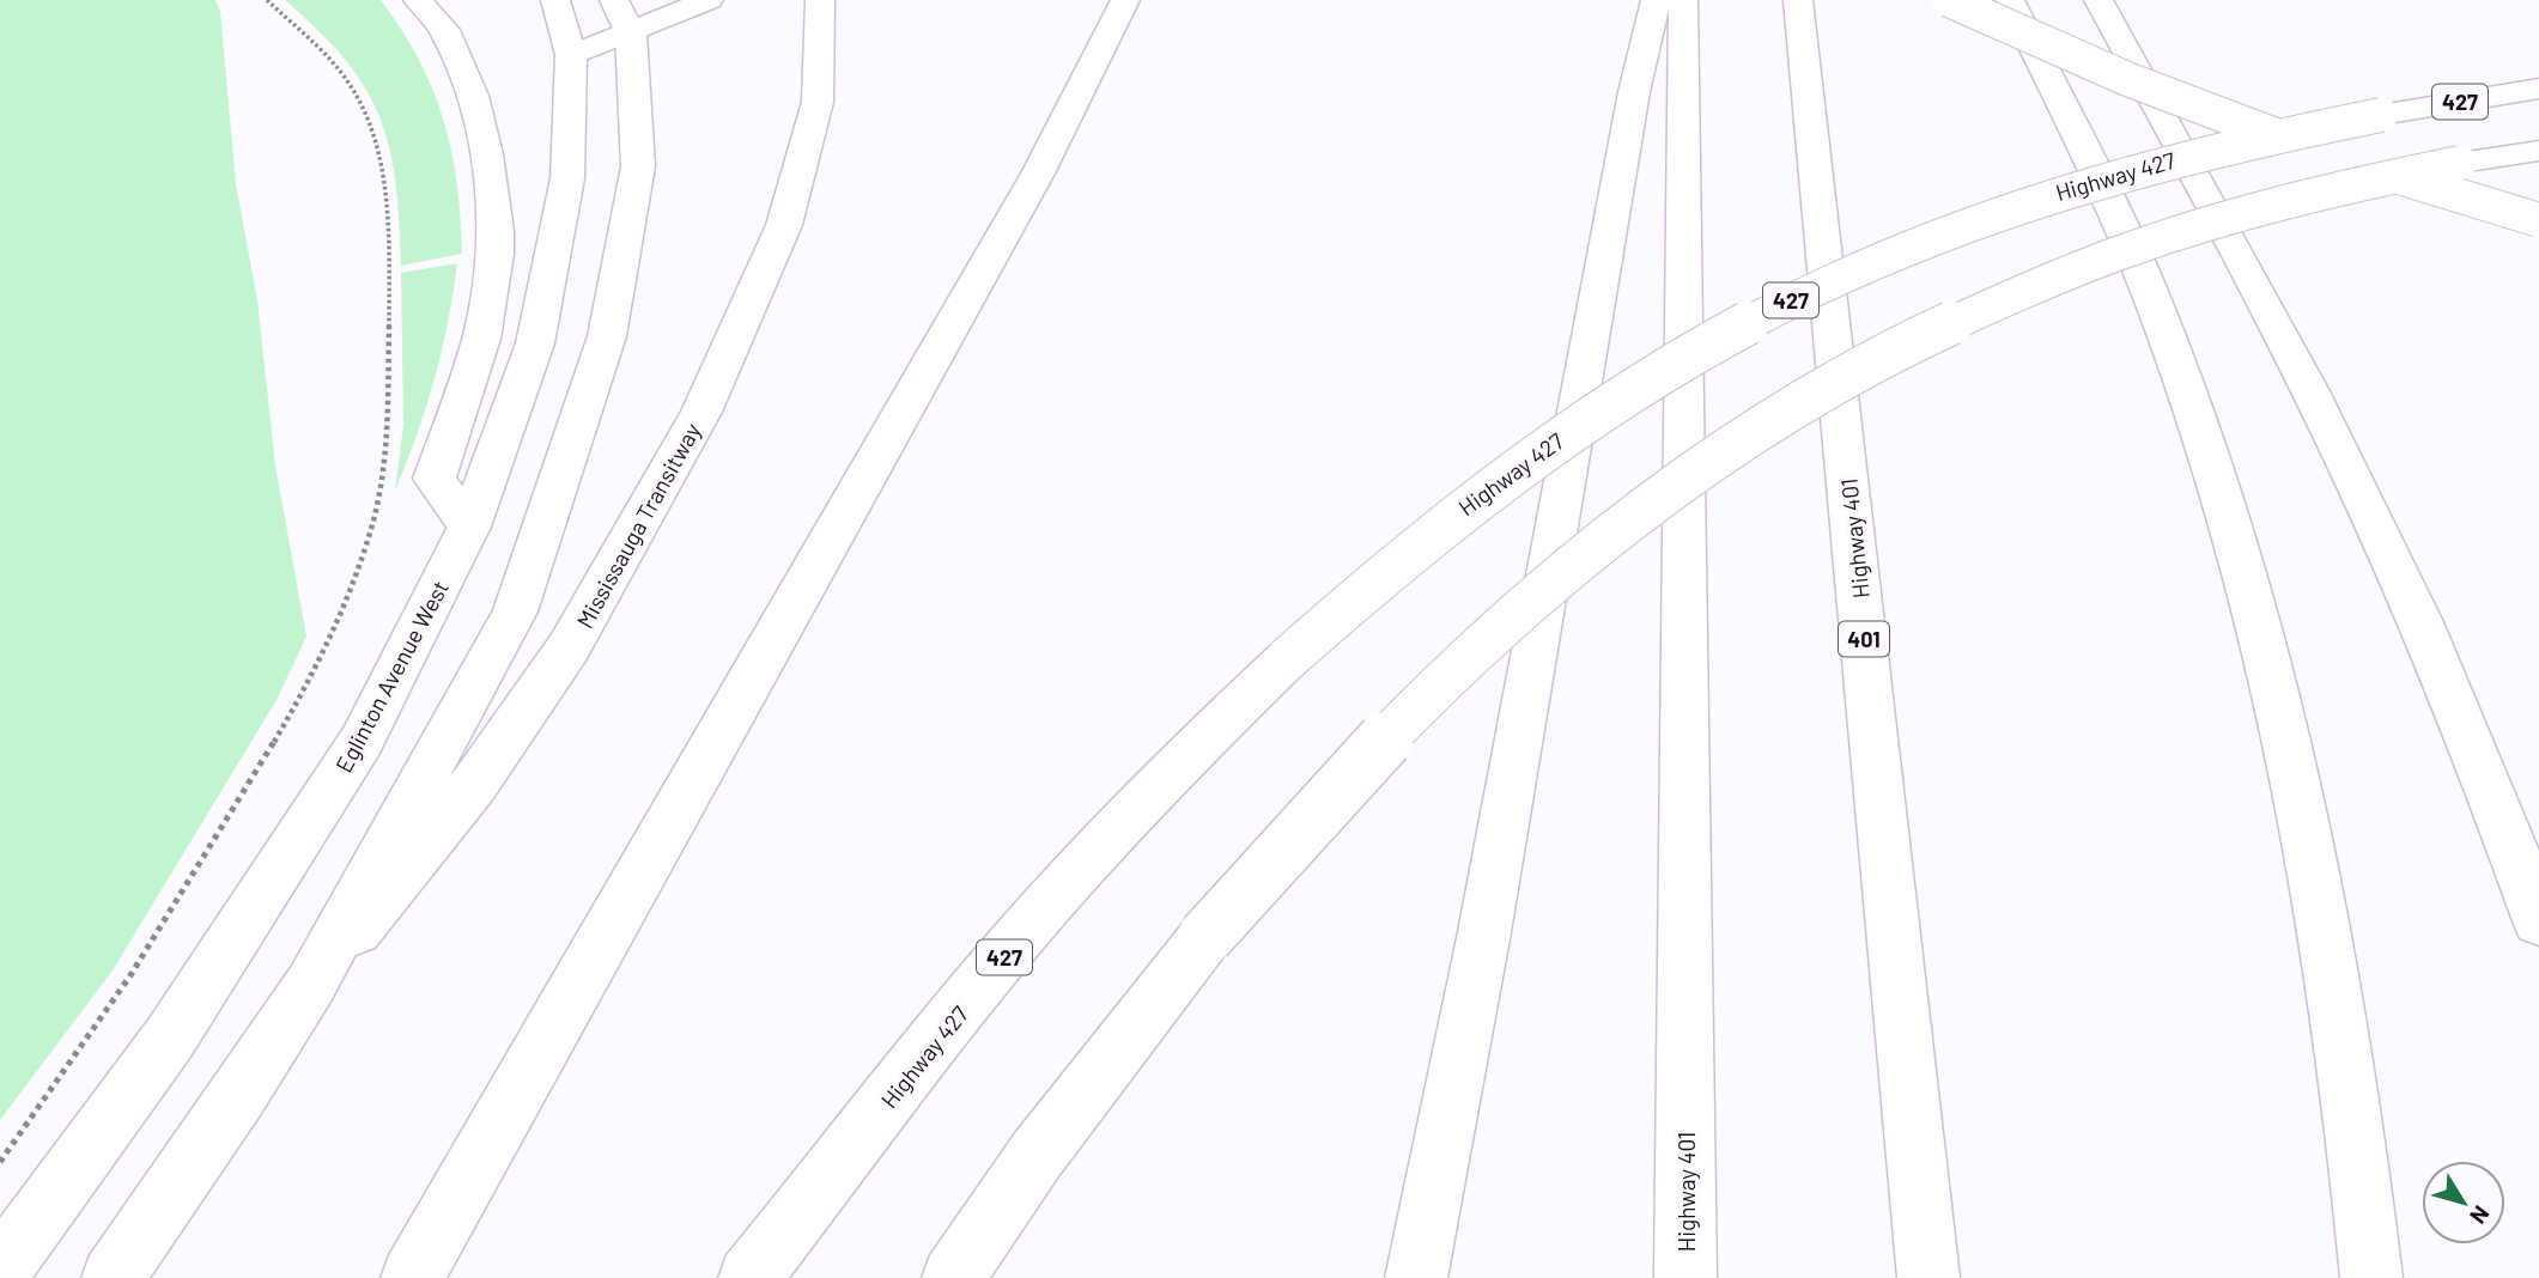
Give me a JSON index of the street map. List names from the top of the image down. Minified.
{"streets":{"main road":["427","Highway 427","Mississauga Transitway","Highway 401","401","Eglinton Avenue West"]},"north":"bottom right"}
